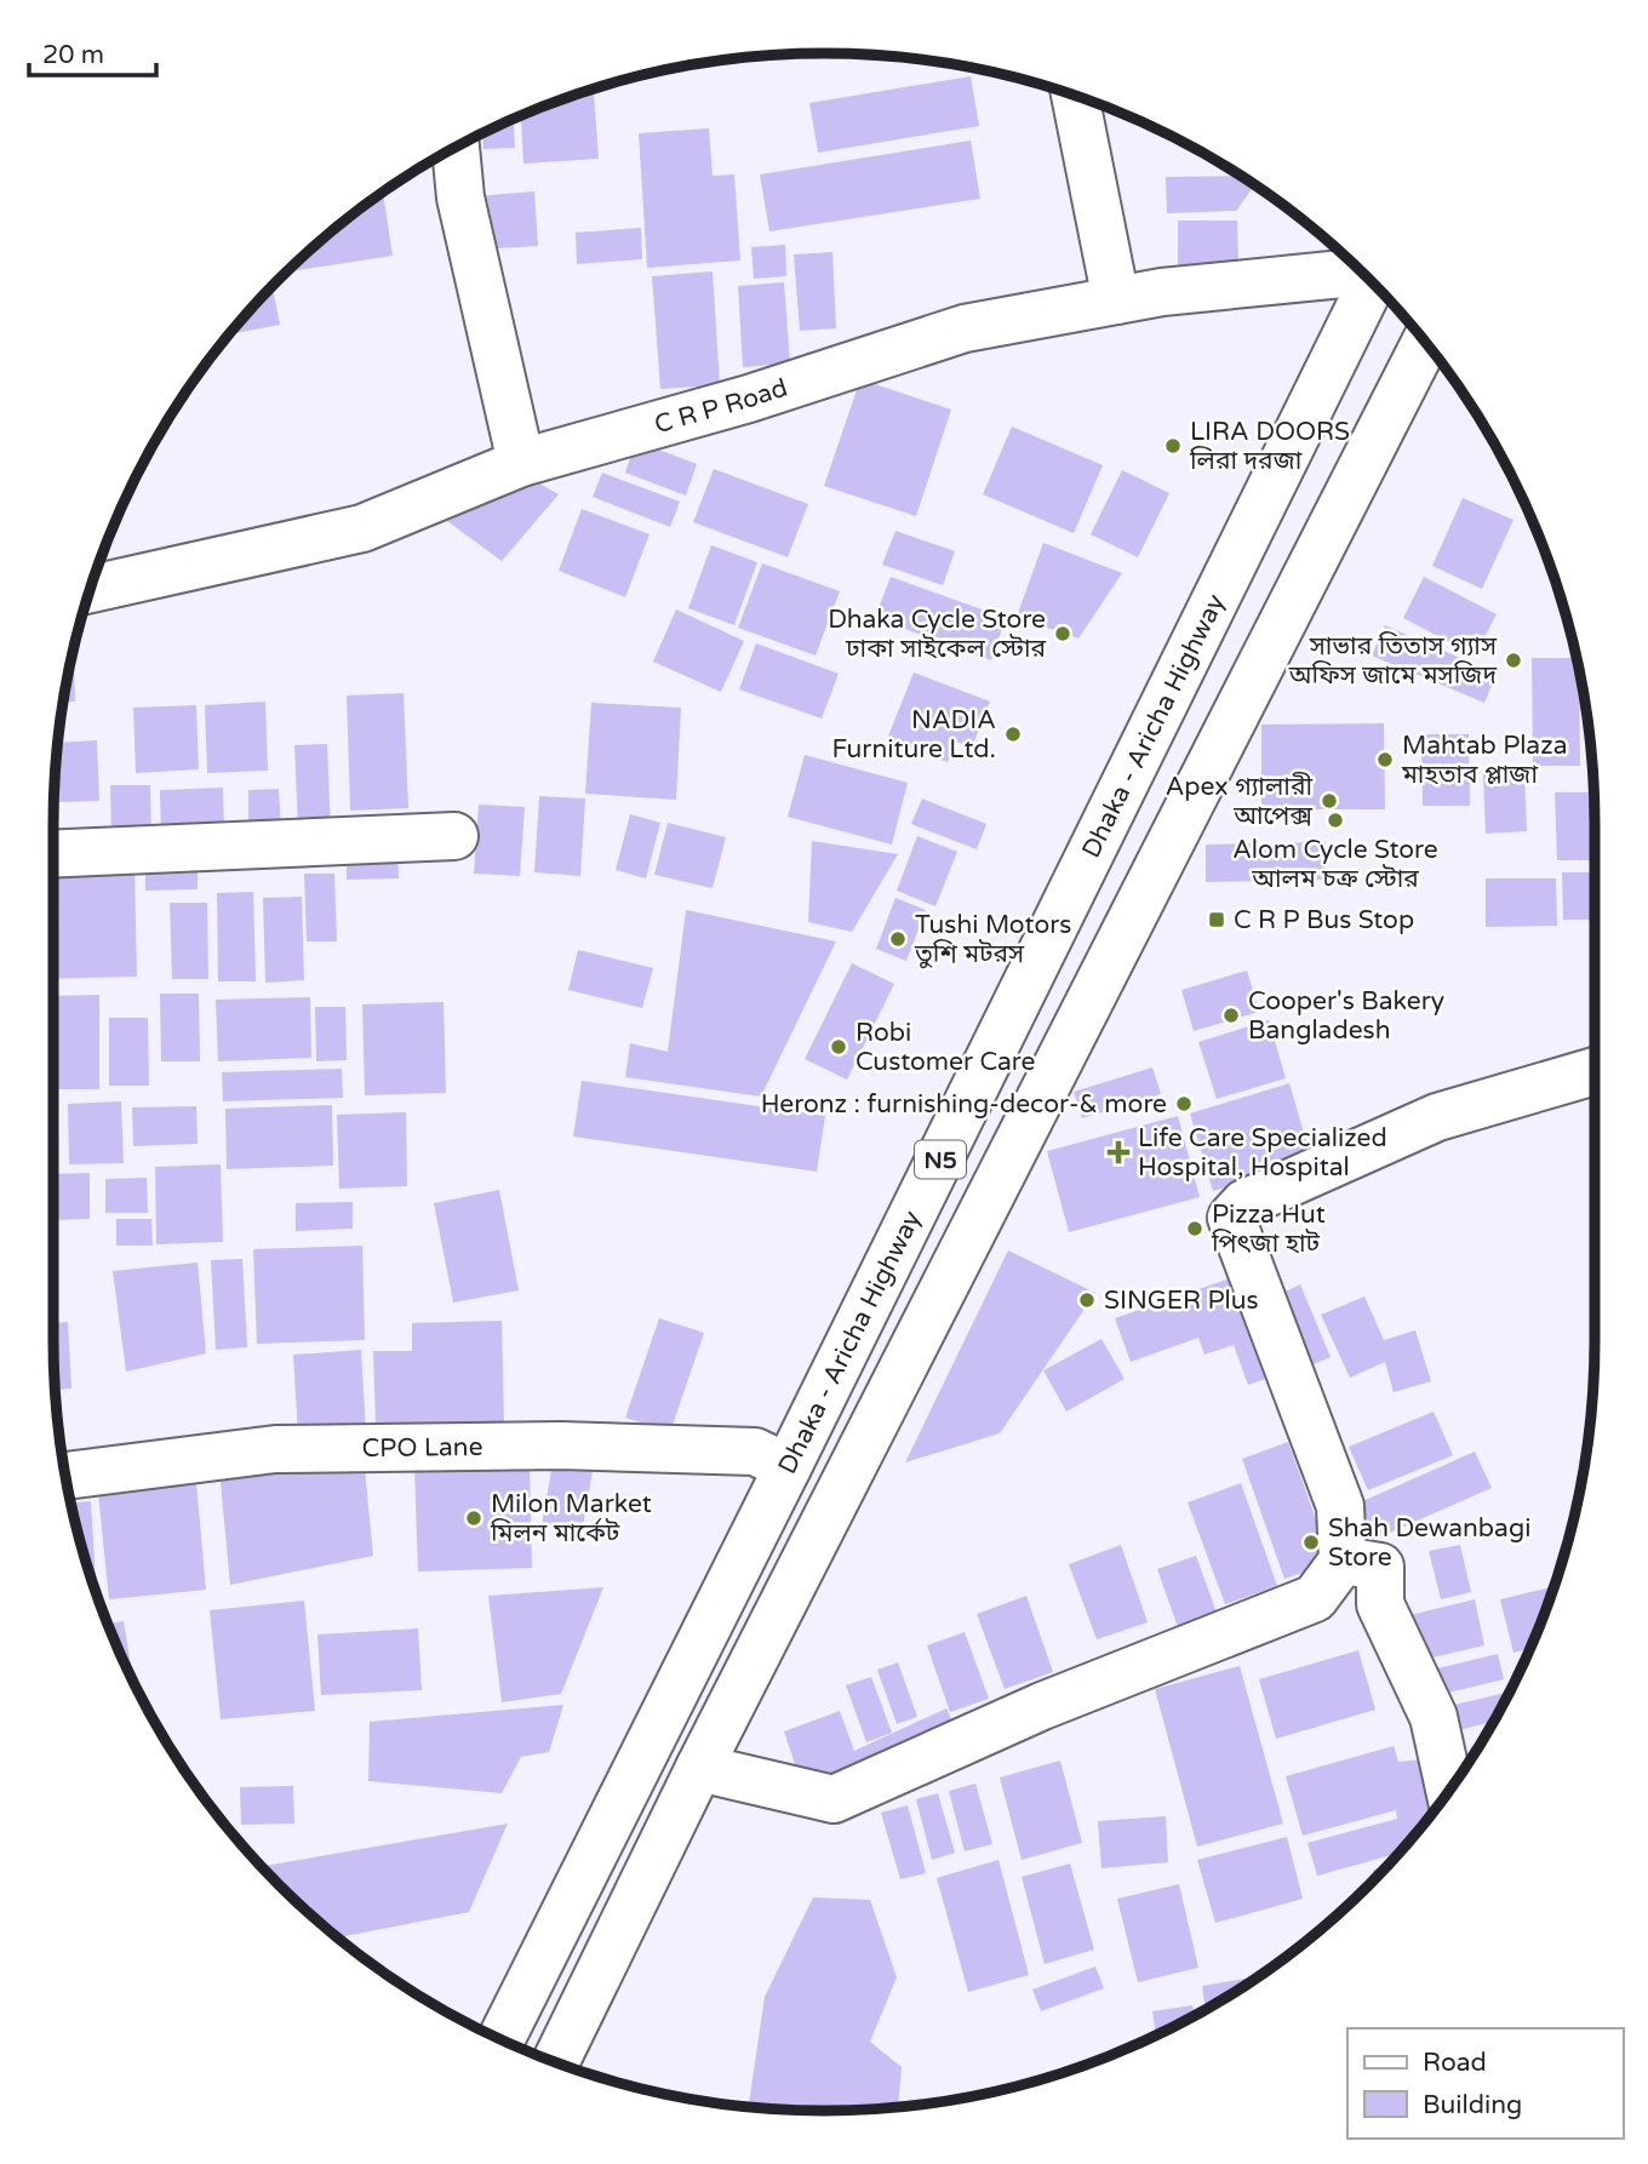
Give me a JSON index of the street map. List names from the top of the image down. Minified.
{"streets":{"main road":["C R P Road","Dhaka - Aricha Highway","N5","CPO Lane"]},"crossings":[["Dhaka - Aricha Highway","CPO Lane"]],"places":{"other":["LIRA DOORS লিরা দরজা","Dhaka Cycle Store ঢাকা সাইকেল স্টোর","সাভার তিতাস গ্যাস অফিস জামে মসজিদ","NADIA Furniture Ltd.","Mahtab Plaza মাহতাব প্লাজা","Apex গ্যালারী আপেক্স","Alom Cycle Store আলম চক্র স্টোর","Tushi Motors তুশি মটরস","Cooper's Bakery Bangladesh","Robi Customer Care","Heronz : furnishing-decor-& more","Pizza Hut পিৎজা হাট","SINGER Plus","Milon Market মিলন মার্কেট","Shah Dewanbagi Store"],"transit":["C R P Bus Stop"],"health":["Life Care Specialized Hospital, Hospital"]},"legend":["Road","Building"],"scale_bar":"20 m"}
